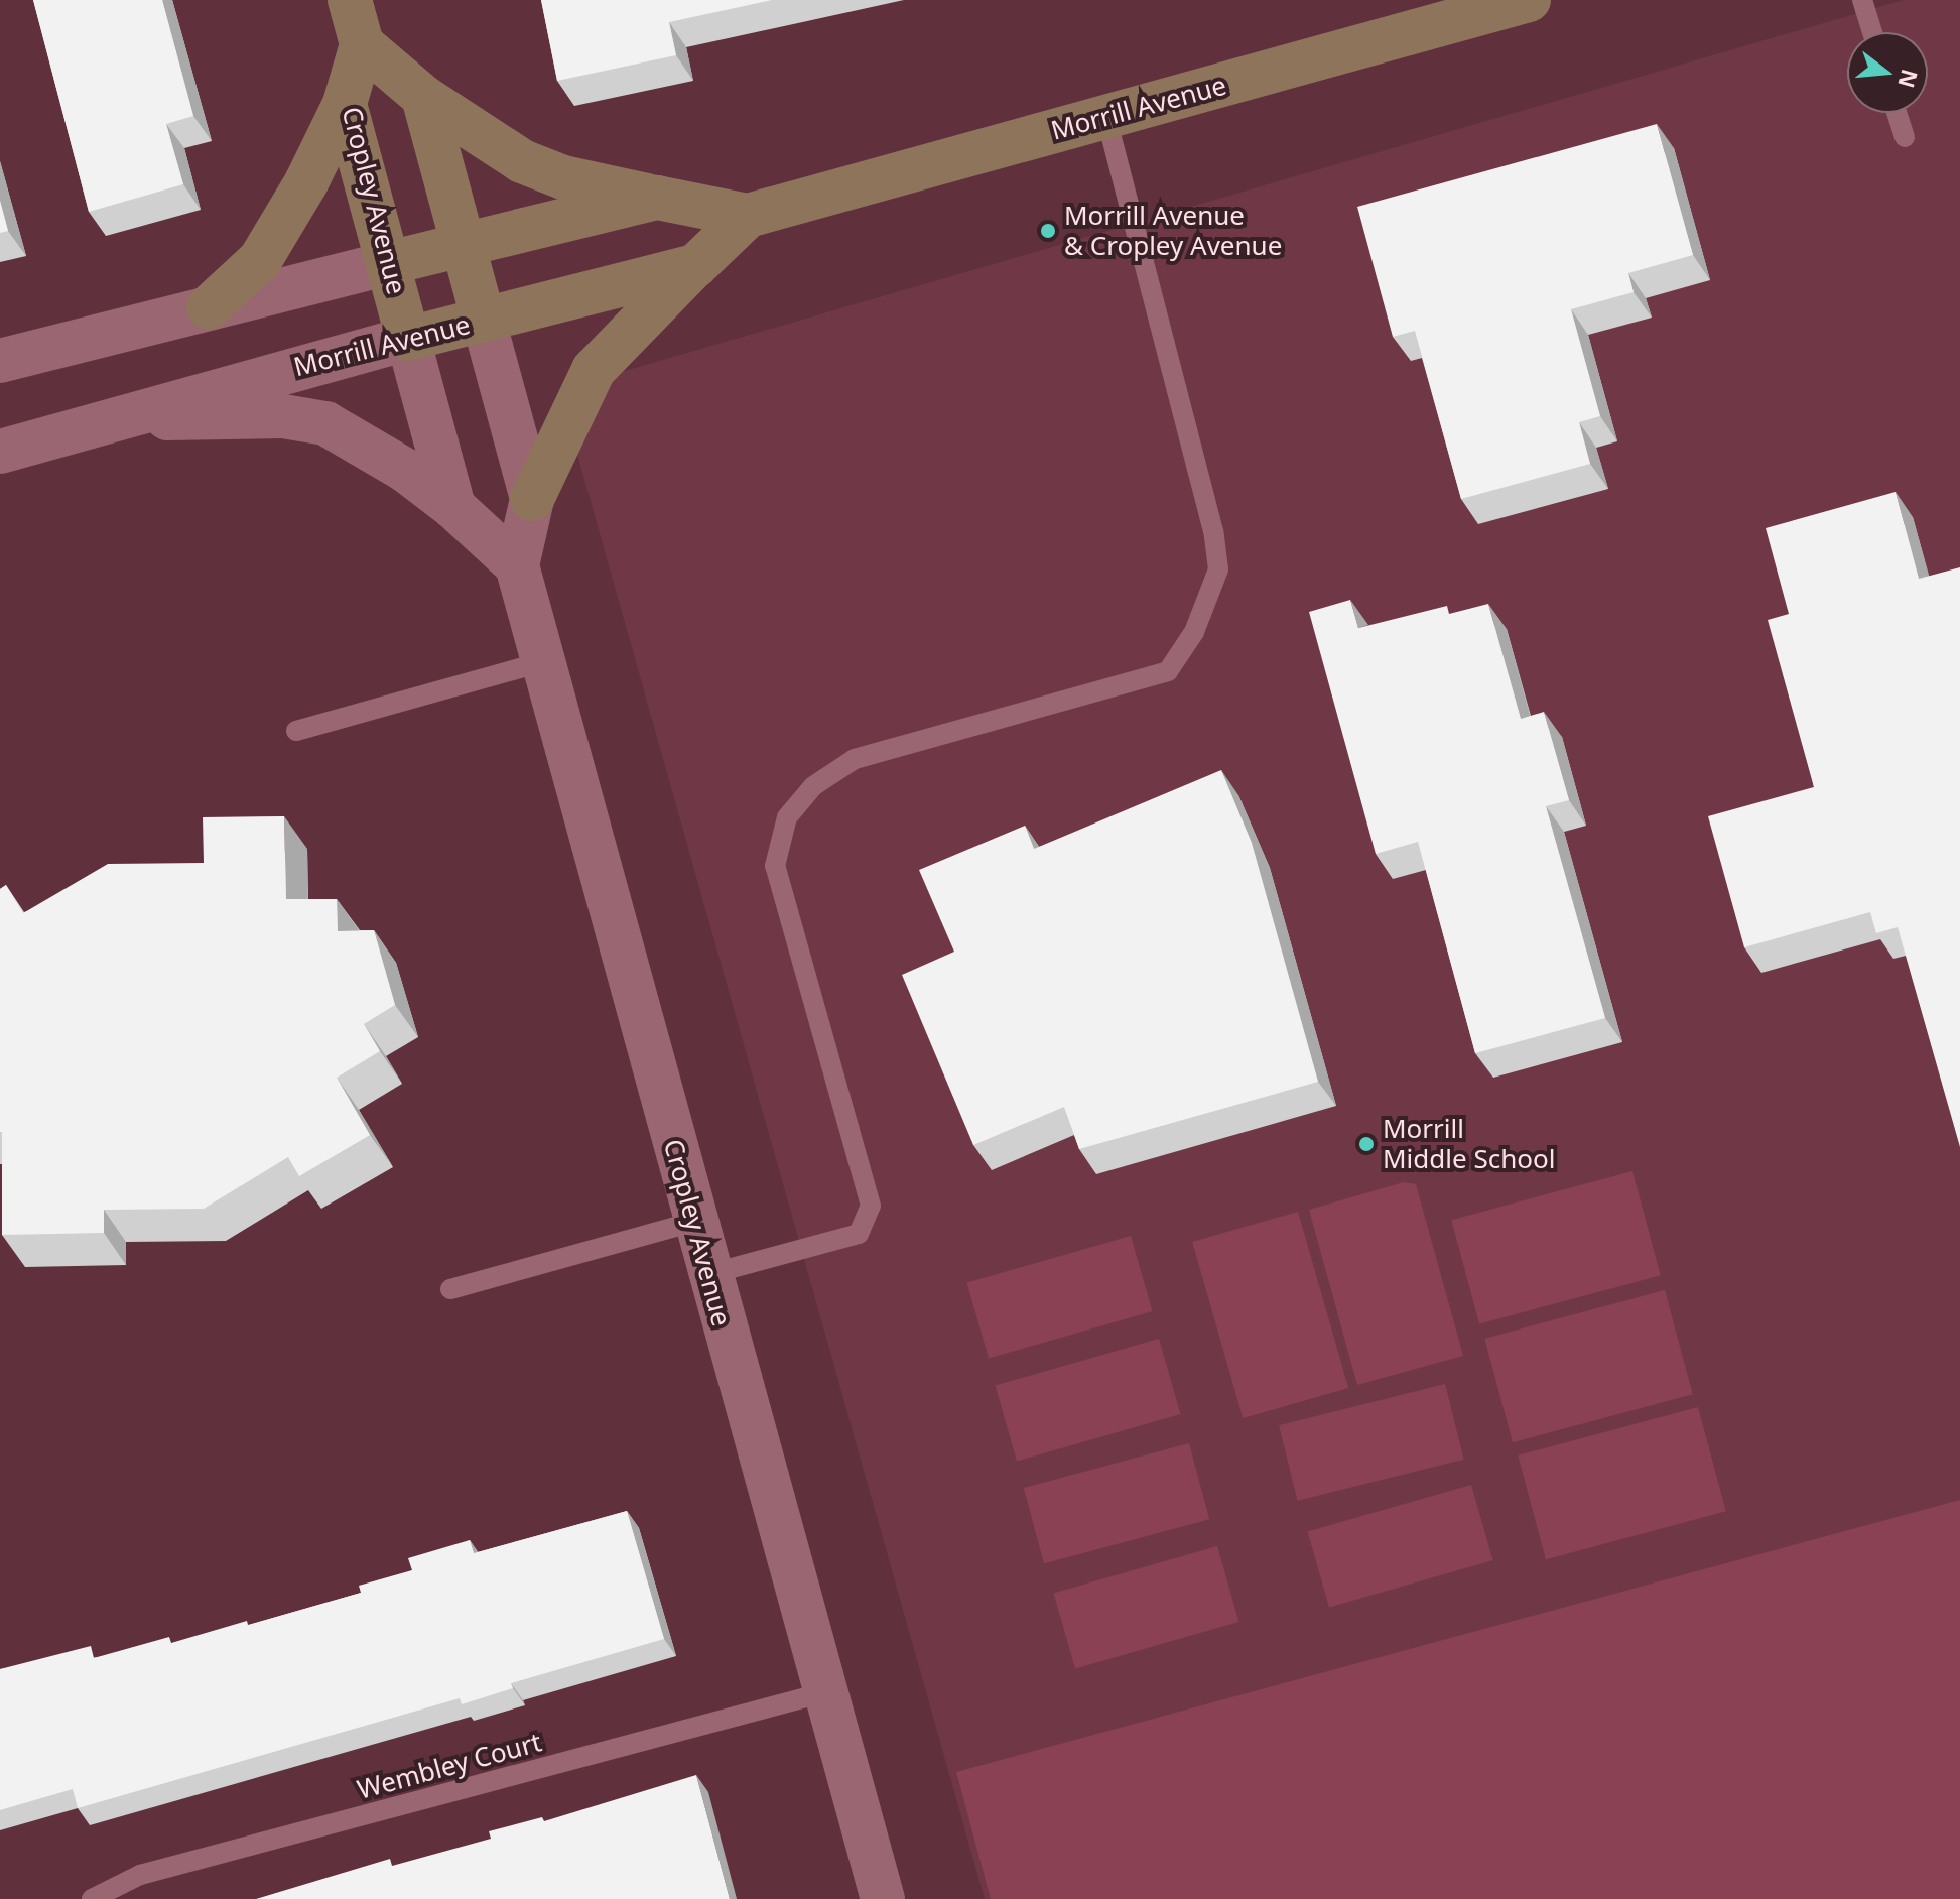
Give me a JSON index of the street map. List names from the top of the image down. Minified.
{"streets":{"main road":["Morrill Avenue","Cropley Avenue"],"lane":["Wembley Court"]},"crossings":[["Morrill Avenue","Cropley Avenue"],["Cropley Avenue","Wembley Court"]],"places":["Morrill Avenue & Cropley Avenue","Morrill Middle School"],"north":"right"}
